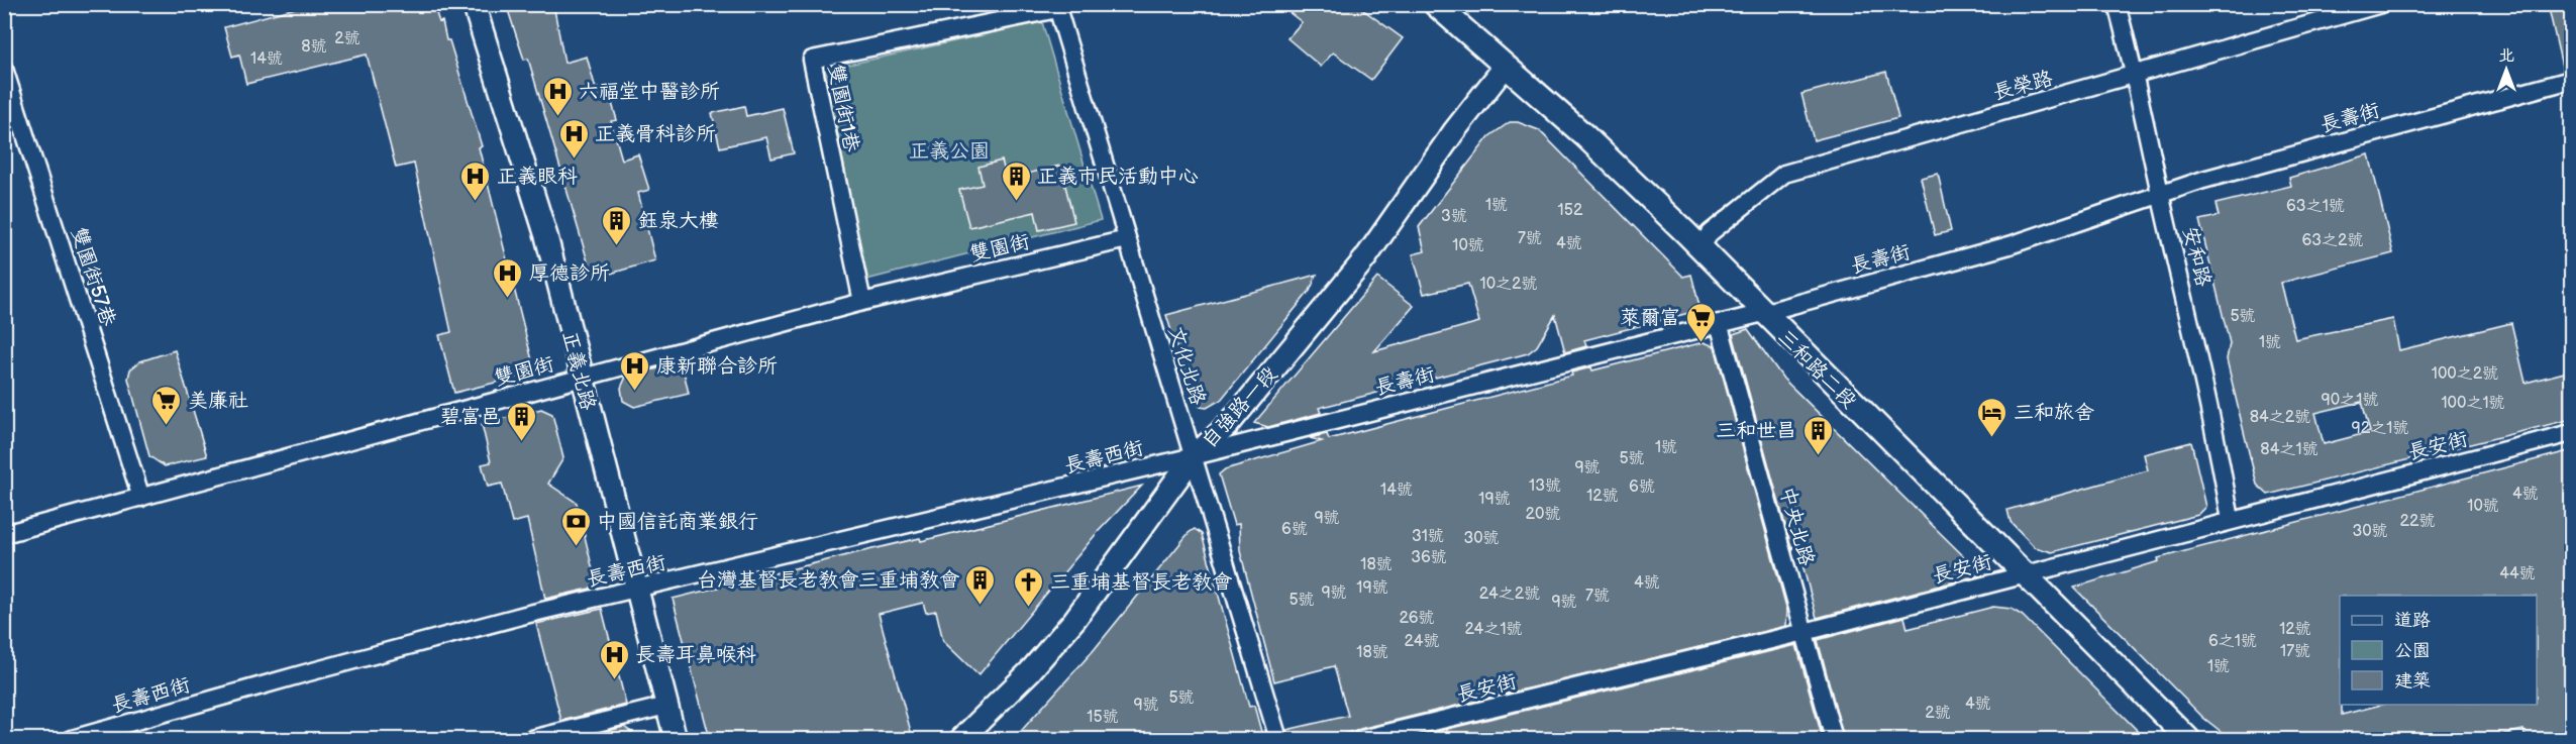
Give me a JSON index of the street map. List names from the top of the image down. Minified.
{"streets":{"main road":["三和路二段"],"street":["長榮路","雙園街1巷","長壽街","雙園街","安和路","雙園街57巷","文化北路","正義北路","自強路一段","長安街","長壽西街","中央北路"]},"crossings":[["長榮路","安和路"],["長榮路","三和路二段"],["雙園街1巷","雙園街"],["雙園街1巷","文化北路"],["長壽街","安和路"],["長壽街","文化北路"],["長壽街","三和路二段"],["長壽街","自強路一段"],["長壽街","長壽西街"],["長壽街","中央北路"],["雙園街","雙園街57巷"],["雙園街","文化北路"],["雙園街","正義北路"],["安和路","長安街"],["文化北路","自強路一段"],["文化北路","長壽西街"],["三和路二段","自強路一段"],["三和路二段","長安街"],["正義北路","長壽西街"],["自強路一段","長壽西街"],["長安街","中央北路"]],"parks":["正義公園"],"places":{"hospital":["六福堂中醫診所","正義骨科診所","正義眼科","厚德診所","康新聯合診所","長壽耳鼻喉科"],"building":["正義市民活動中心","鈺泉大樓","碧富邑","三和世昌","台灣基督長老教會三重埔教會"],"supermarket":["萊爾富","美廉社"],"hotel":["三和旅舍"],"bank":["中國信託商業銀行"],"church":["三重埔基督長老教會"]},"house_numbers":["2號","8號","14號","1號","63之1號","152","3號","7號","63之2號","4號","10號","10之2號","5號","1號","100之2號","90之1號","100之1號","84之2號","92之1號","1號","84之1號","5號","9號","13號","6號","14號","4號","12號","19號","10號","20號","9號","22號","6號","30號","31號","30號","36號","18號","44號","4號","19號","9號","24之2號","7號","5號","9號","26號","24之1號","12號","24號","6之1號","17號","18號","1號","5號","4號","9號","2號","15號"],"legend":["道路","公園","建築"],"north":"top"}
